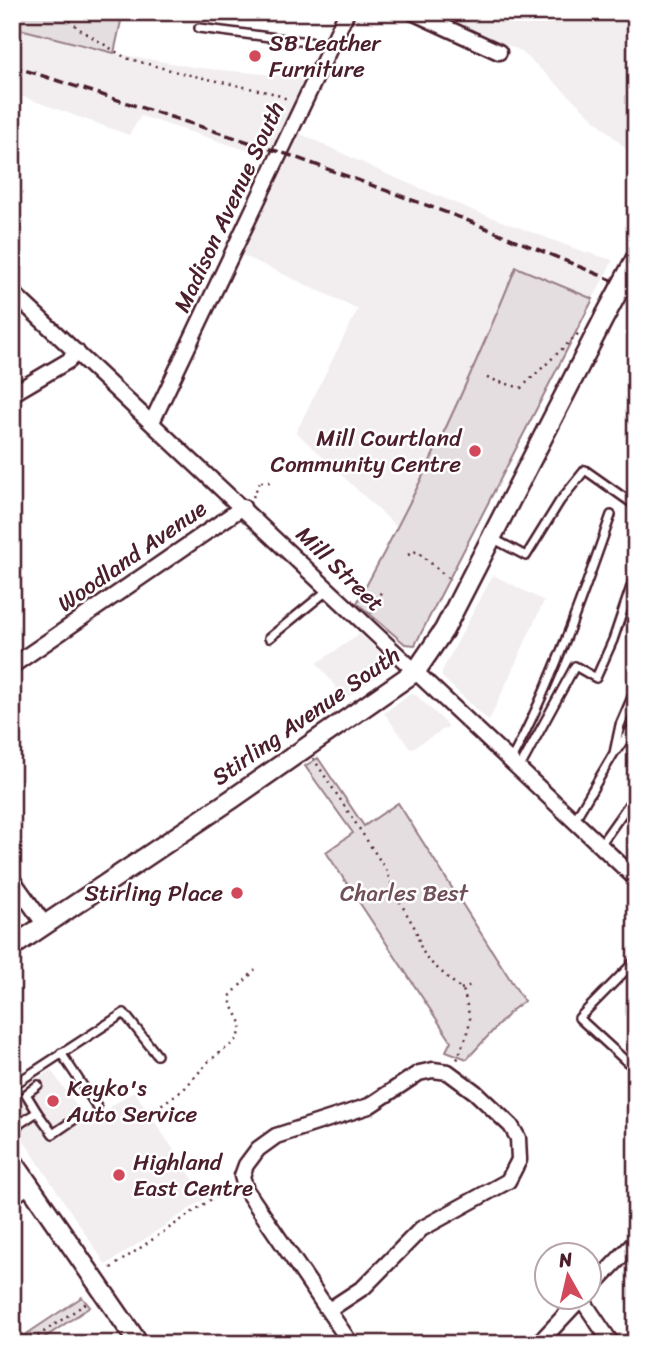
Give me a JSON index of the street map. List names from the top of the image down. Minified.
{"streets":{"street":["Madison Avenue South","Woodland Avenue","Mill Street","Stirling Avenue South"]},"crossings":[["Madison Avenue South","Mill Street"],["Woodland Avenue","Mill Street"],["Mill Street","Stirling Avenue South"]],"parks":["Charles Best"],"places":["SB Leather Furniture","Mill Courtland Community Centre","Stirling Place","Keyko's Auto Service","Highland East Centre"],"north":"top"}
